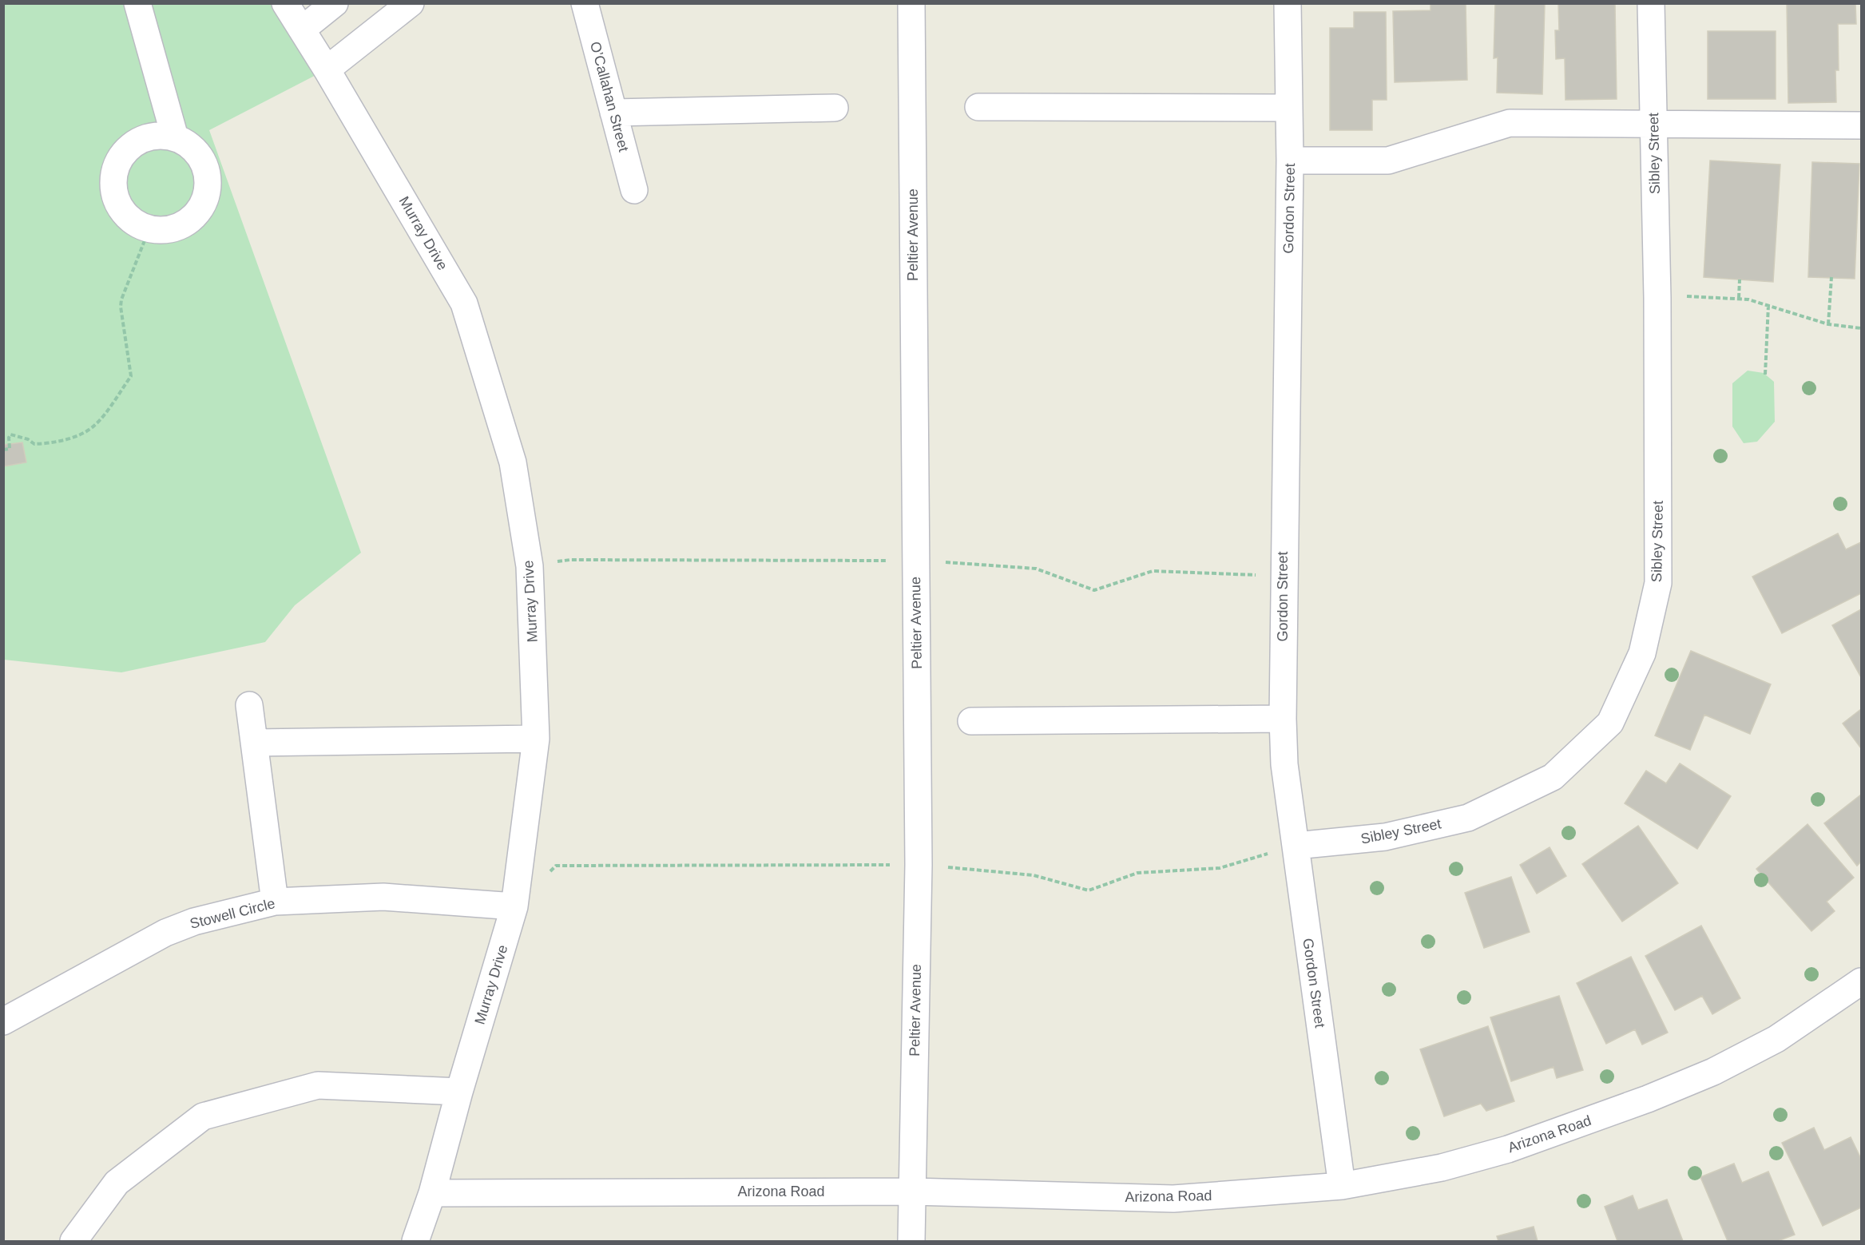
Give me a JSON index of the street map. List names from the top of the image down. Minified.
{"streets":{"street":["O’Callahan Street","Sibley Street","Gordon Street","Murray Drive","Peltier Avenue","Stowell Circle","Arizona Road"]},"crossings":[["Sibley Street","Gordon Street"],["Gordon Street","Arizona Road"],["Murray Drive","Stowell Circle"],["Murray Drive","Arizona Road"],["Peltier Avenue","Arizona Road"]]}
